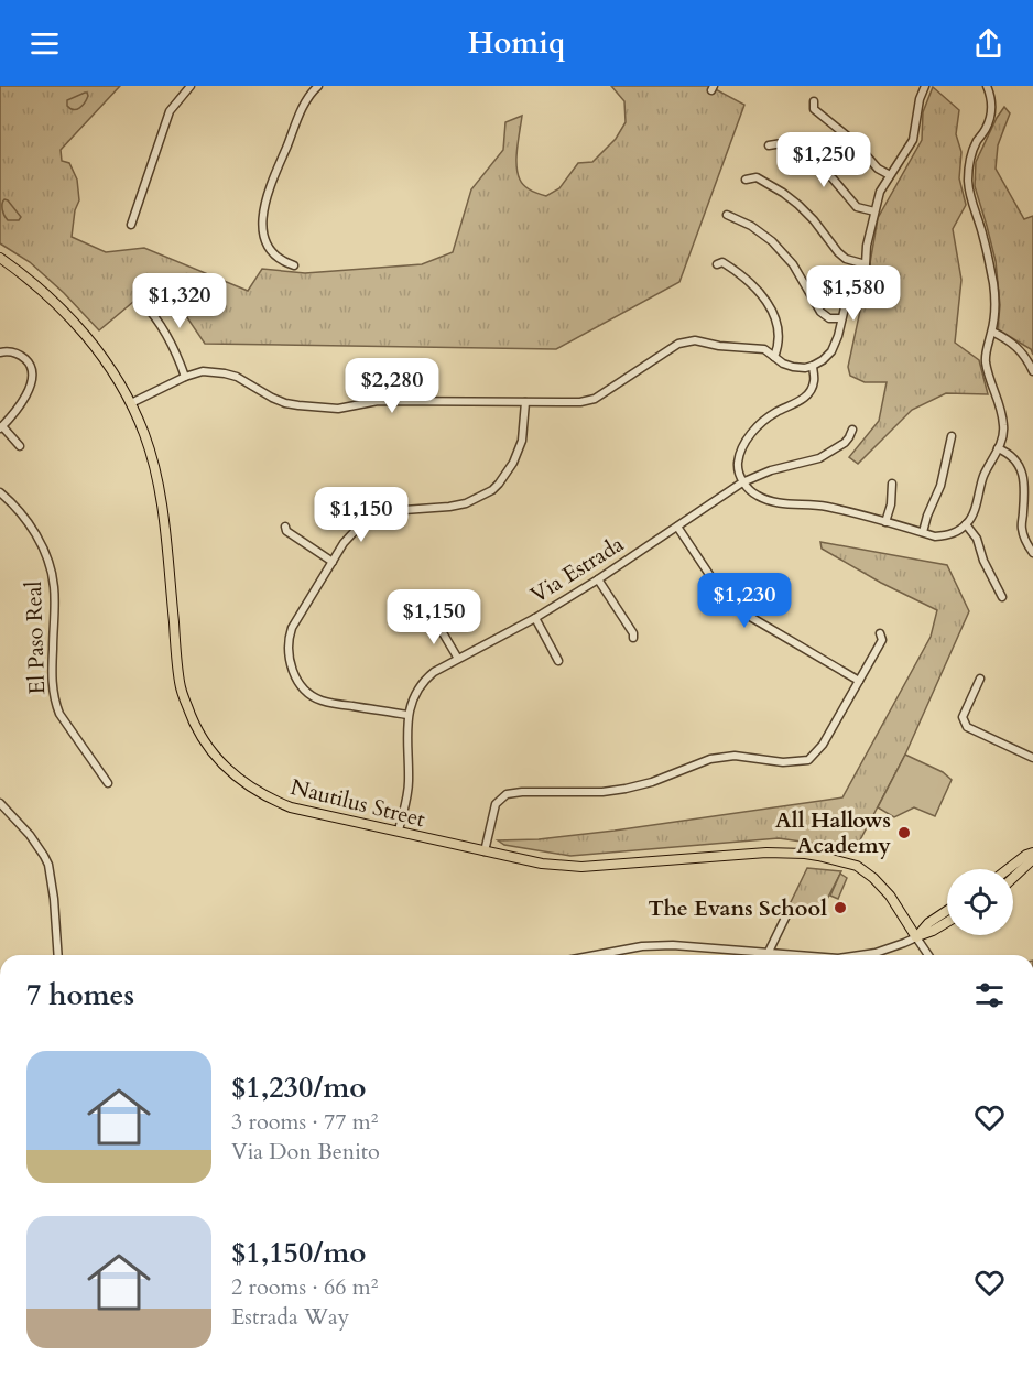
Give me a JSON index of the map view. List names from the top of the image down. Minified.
{"streets":{"main road":["Nautilus Street"],"street":["Via Estrada","El Paso Real"]},"crossings":[["Via Estrada","Nautilus Street"]],"places":["All Hallows Academy","The Evans School"],"page":{"header":"Homiq","price":["$1,250","$1,580","$1,320","$2,280","$1,150","$1,230","$1,150"],"heading":"7 homes","list":[{"name":"$1,230/mo","note":"3 rooms · 77 m² · Via Don Benito"},{"name":"$1,150/mo","note":"2 rooms · 66 m² · Estrada Way"}]}}
